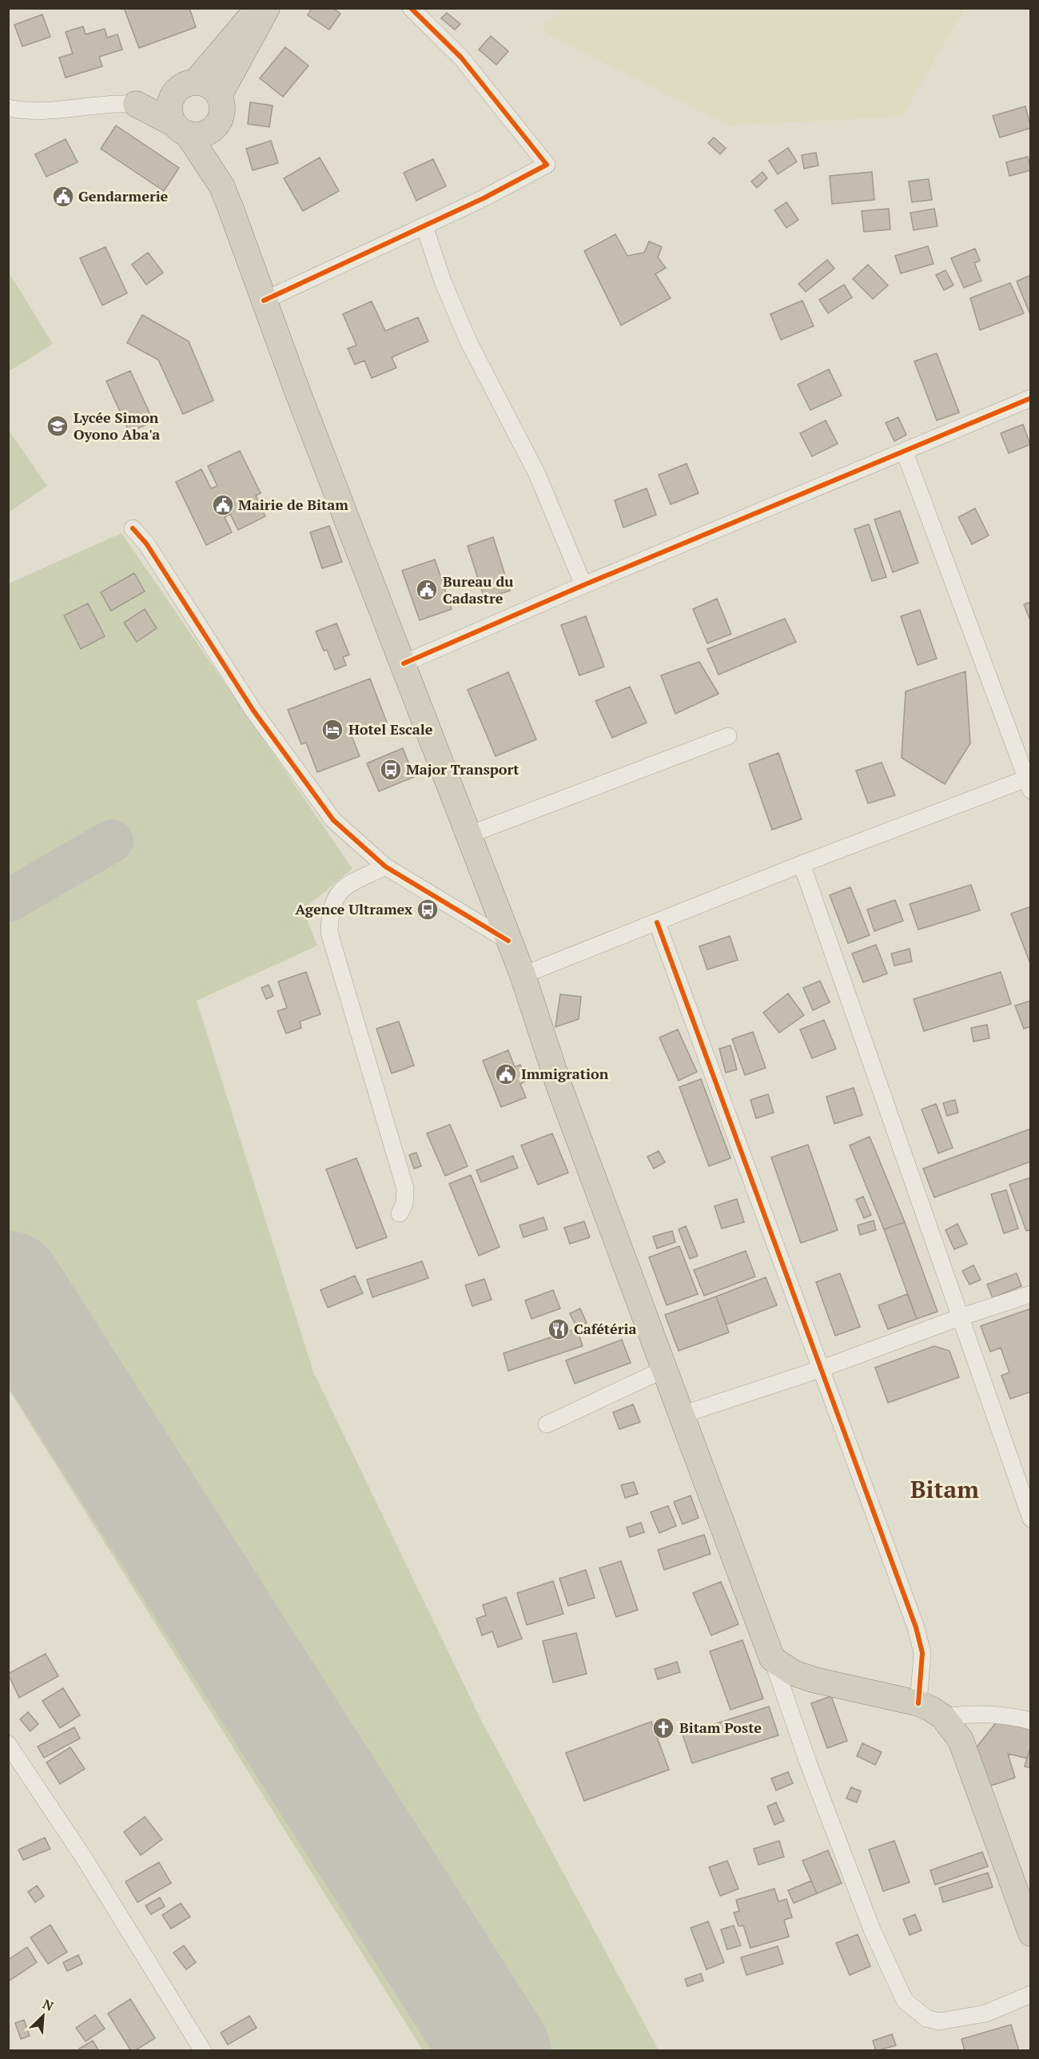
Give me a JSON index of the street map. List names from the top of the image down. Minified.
{"districts":["Bitam"],"places":{"public building":["Gendarmerie","Mairie de Bitam","Bureau du Cadastre","Immigration"],"school or university":["Lycée Simon Oyono Aba'a"],"hotel":["Hotel Escale"],"bus stop":["Major Transport","Agence Ultramex"],"restaurant":["Cafétéria"],"church":["Bitam Poste"]},"north":"top right"}
